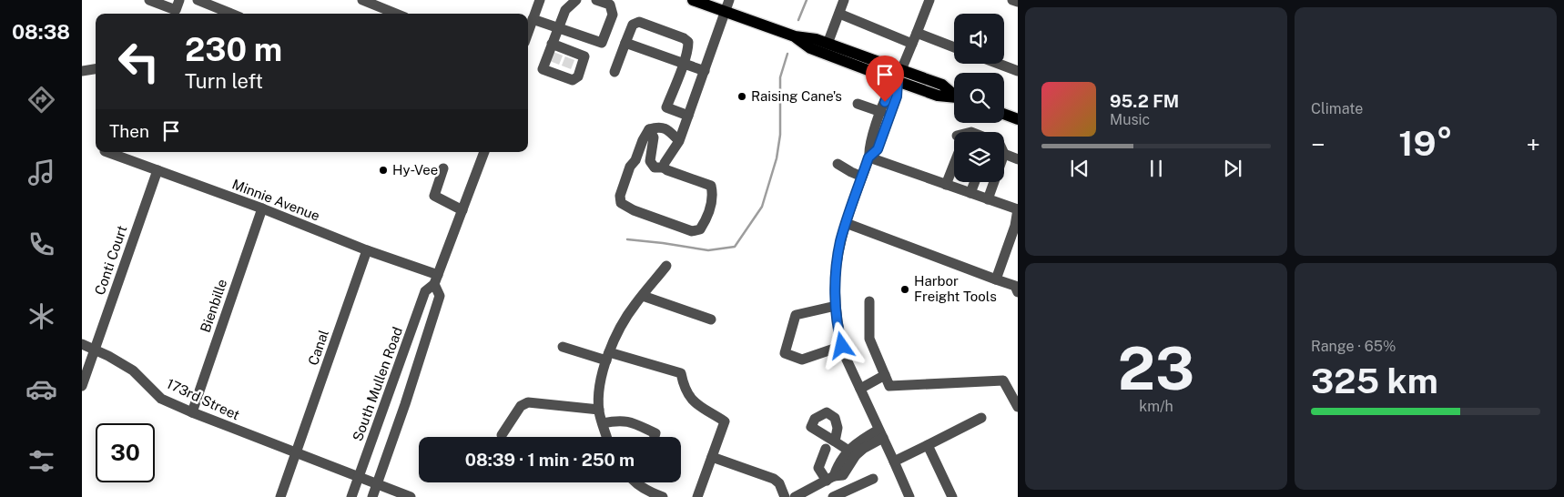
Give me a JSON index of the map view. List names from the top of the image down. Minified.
{"streets":{"street":["Minnie Avenue","Conti Court","Bienbille","Canal","South Mullen Road","173rd Street"]},"crossings":[["Minnie Avenue","Conti Court"],["Minnie Avenue","Bienbille"],["Minnie Avenue","Canal"],["Minnie Avenue","South Mullen Road"],["Conti Court","173rd Street"],["Bienbille","173rd Street"],["Canal","173rd Street"],["South Mullen Road","173rd Street"]],"places":["Raising Cane's","Hy-Vee","Harbor Freight Tools"],"page":{"tabs":"08:38","tile":["Climate",["23","km/h"],["Range · 65%","325 km"]],"turn":["230 m","Turn left"],"song":["95.2 FM","Music"],"then":"Then","heat":["−","19°","+"],"limit":"30","trip":"08:39 · 1 min · 250 m"}}
